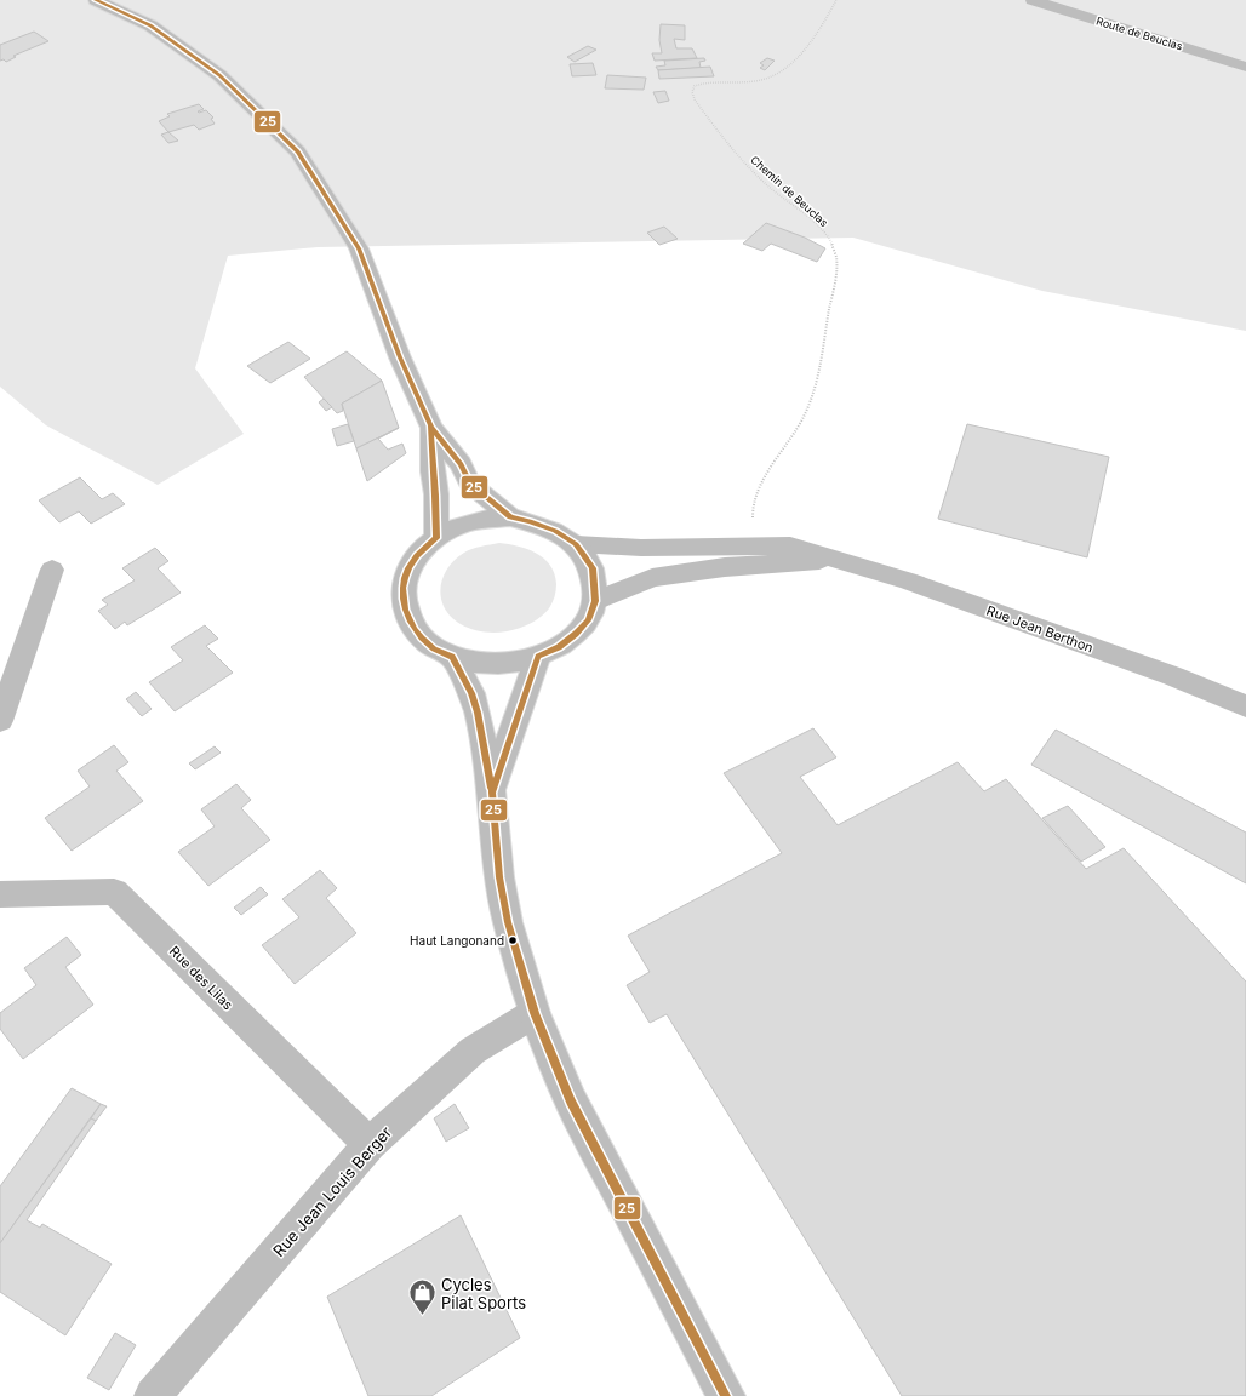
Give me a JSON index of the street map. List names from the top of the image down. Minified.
{"streets":{"main road":["Route de Beuclas","Rue Jean Berthon","Rue des Lilas","Rue Jean Louis Berger"],"path":["Chemin de Beuclas"]},"crossings":[["Chemin de Beuclas","Rue Jean Berthon"],["Rue des Lilas","Rue Jean Louis Berger"]],"places":{"other":["Haut Langonand"],"shop":["Cycles Pilat Sports"]},"lines":["transit line 25"]}
